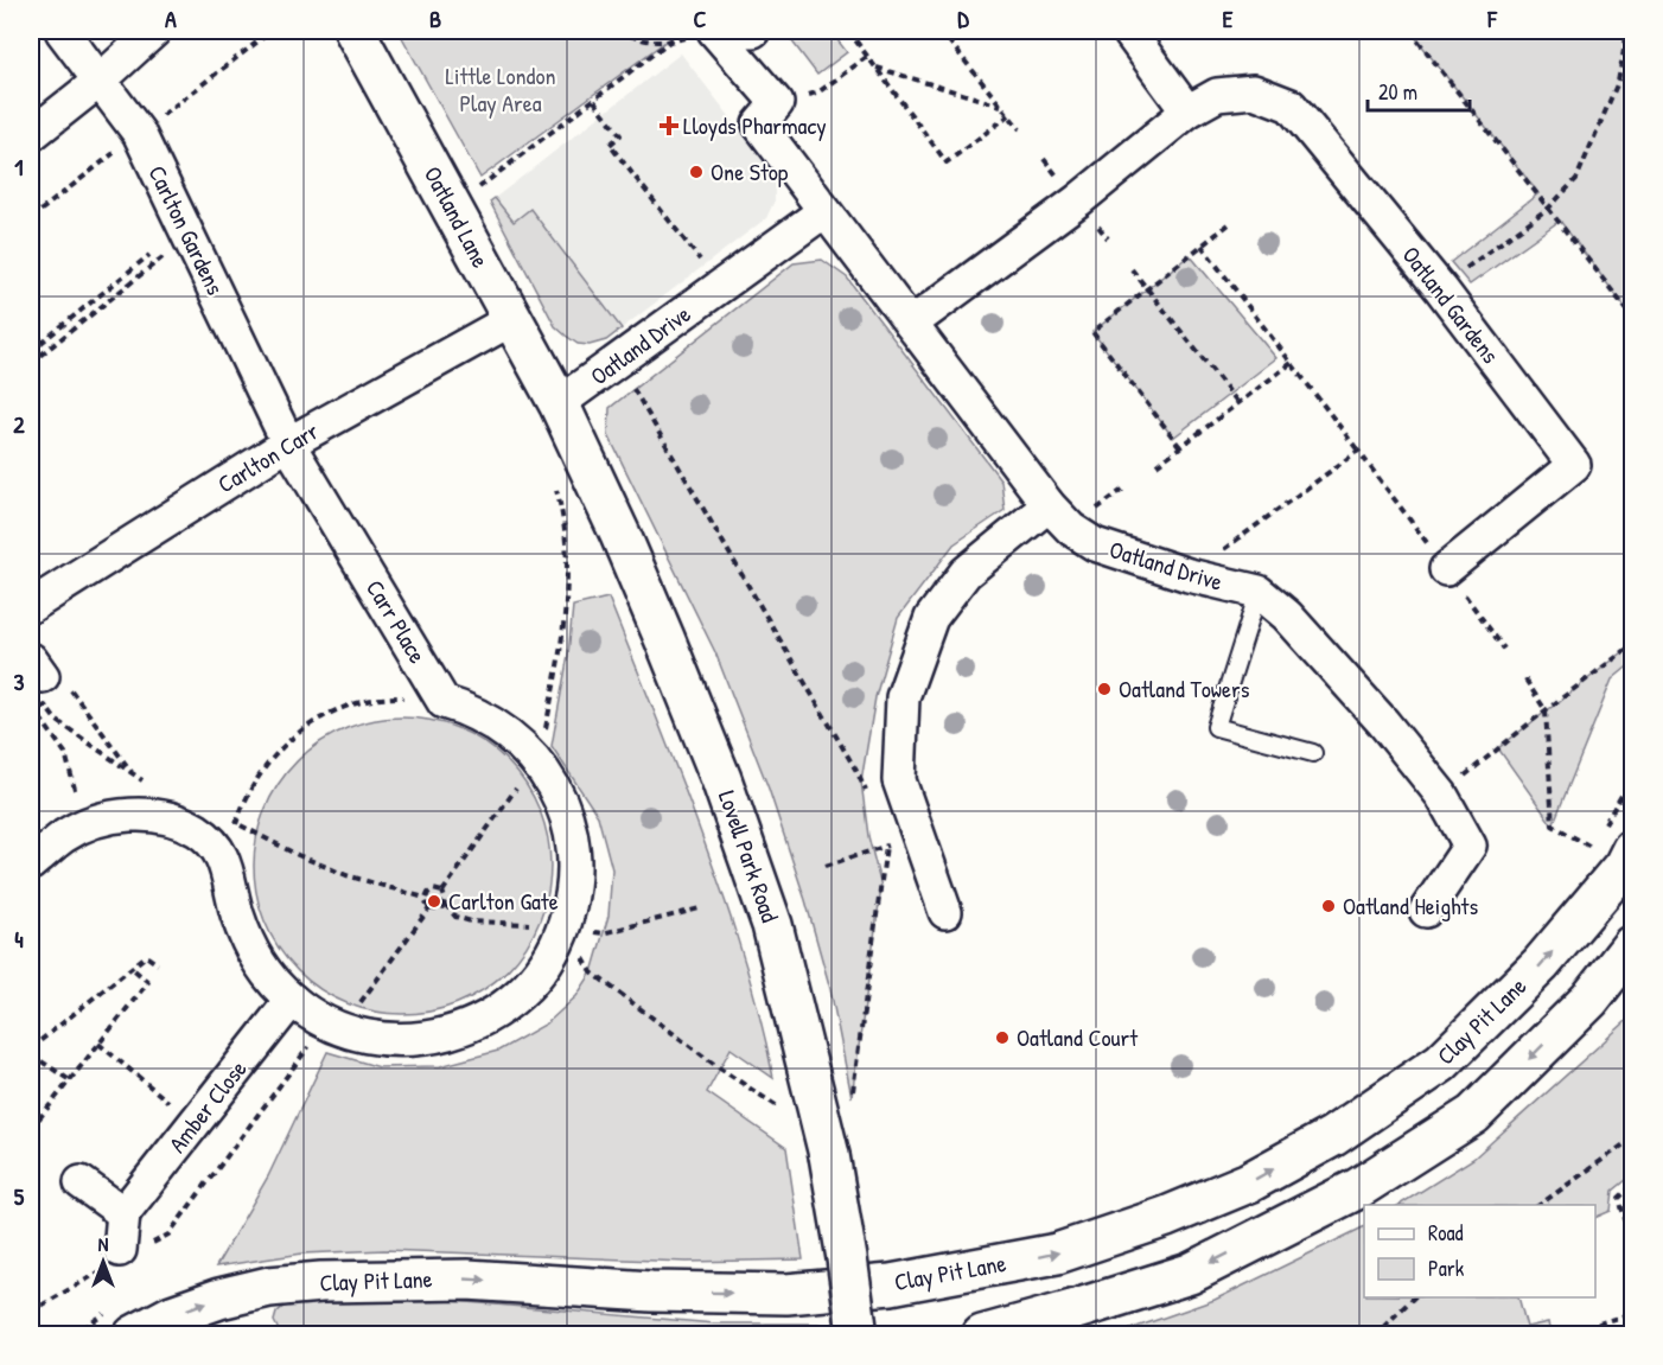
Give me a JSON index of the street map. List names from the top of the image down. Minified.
{"streets":{"main road":["Oatland Lane","Lovell Park Road","Clay Pit Lane"],"street":["Carlton Gardens","Oatland Gardens","Oatland Drive","Carlton Carr","Carr Place","Amber Close"]},"crossings":[["Oatland Lane","Oatland Drive"],["Oatland Lane","Carlton Carr"],["Oatland Lane","Lovell Park Road"],["Carlton Gardens","Carlton Carr"],["Carlton Gardens","Carr Place"],["Oatland Gardens","Oatland Drive"],["Oatland Drive","Lovell Park Road"],["Carlton Carr","Carr Place"]],"parks":["Little London Play Area"],"places":{"health":["Lloyds Pharmacy"],"other":["One Stop","Oatland Towers","Carlton Gate","Oatland Heights","Oatland Court"]},"legend":["Road","Park"],"scale_bar":"20 m","north":"top","grid":{"columns":["A","B","C","D","E","F"],"rows":["1","2","3","4","5"]}}
